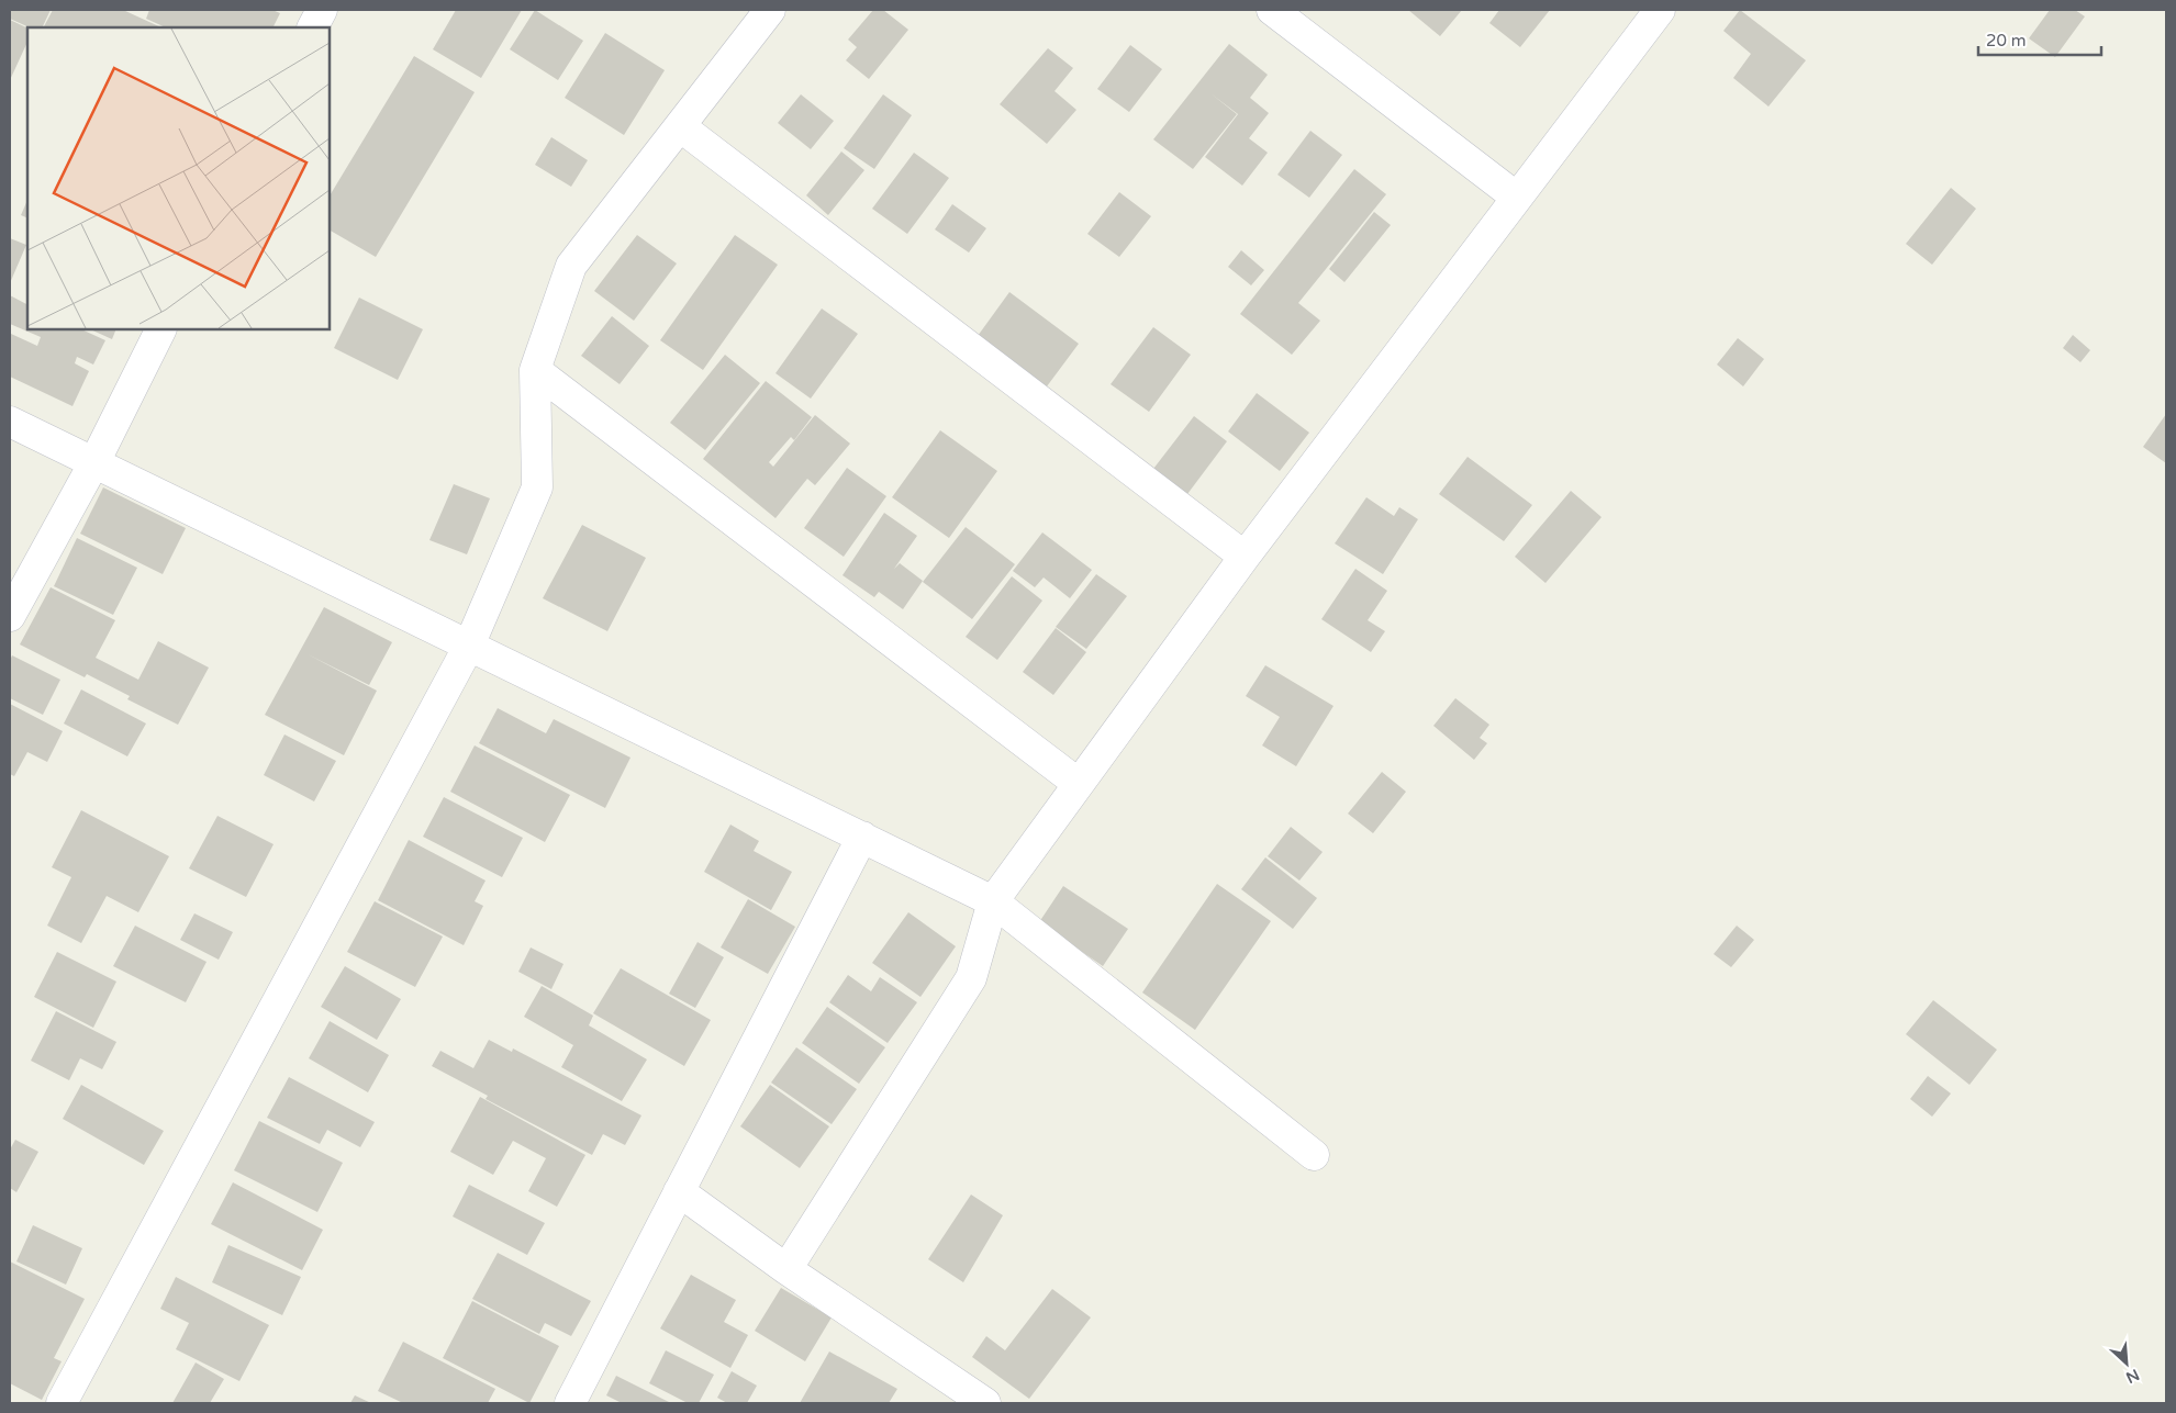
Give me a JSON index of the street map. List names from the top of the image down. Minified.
{"scale_bar":"20 m","north":"bottom right"}
